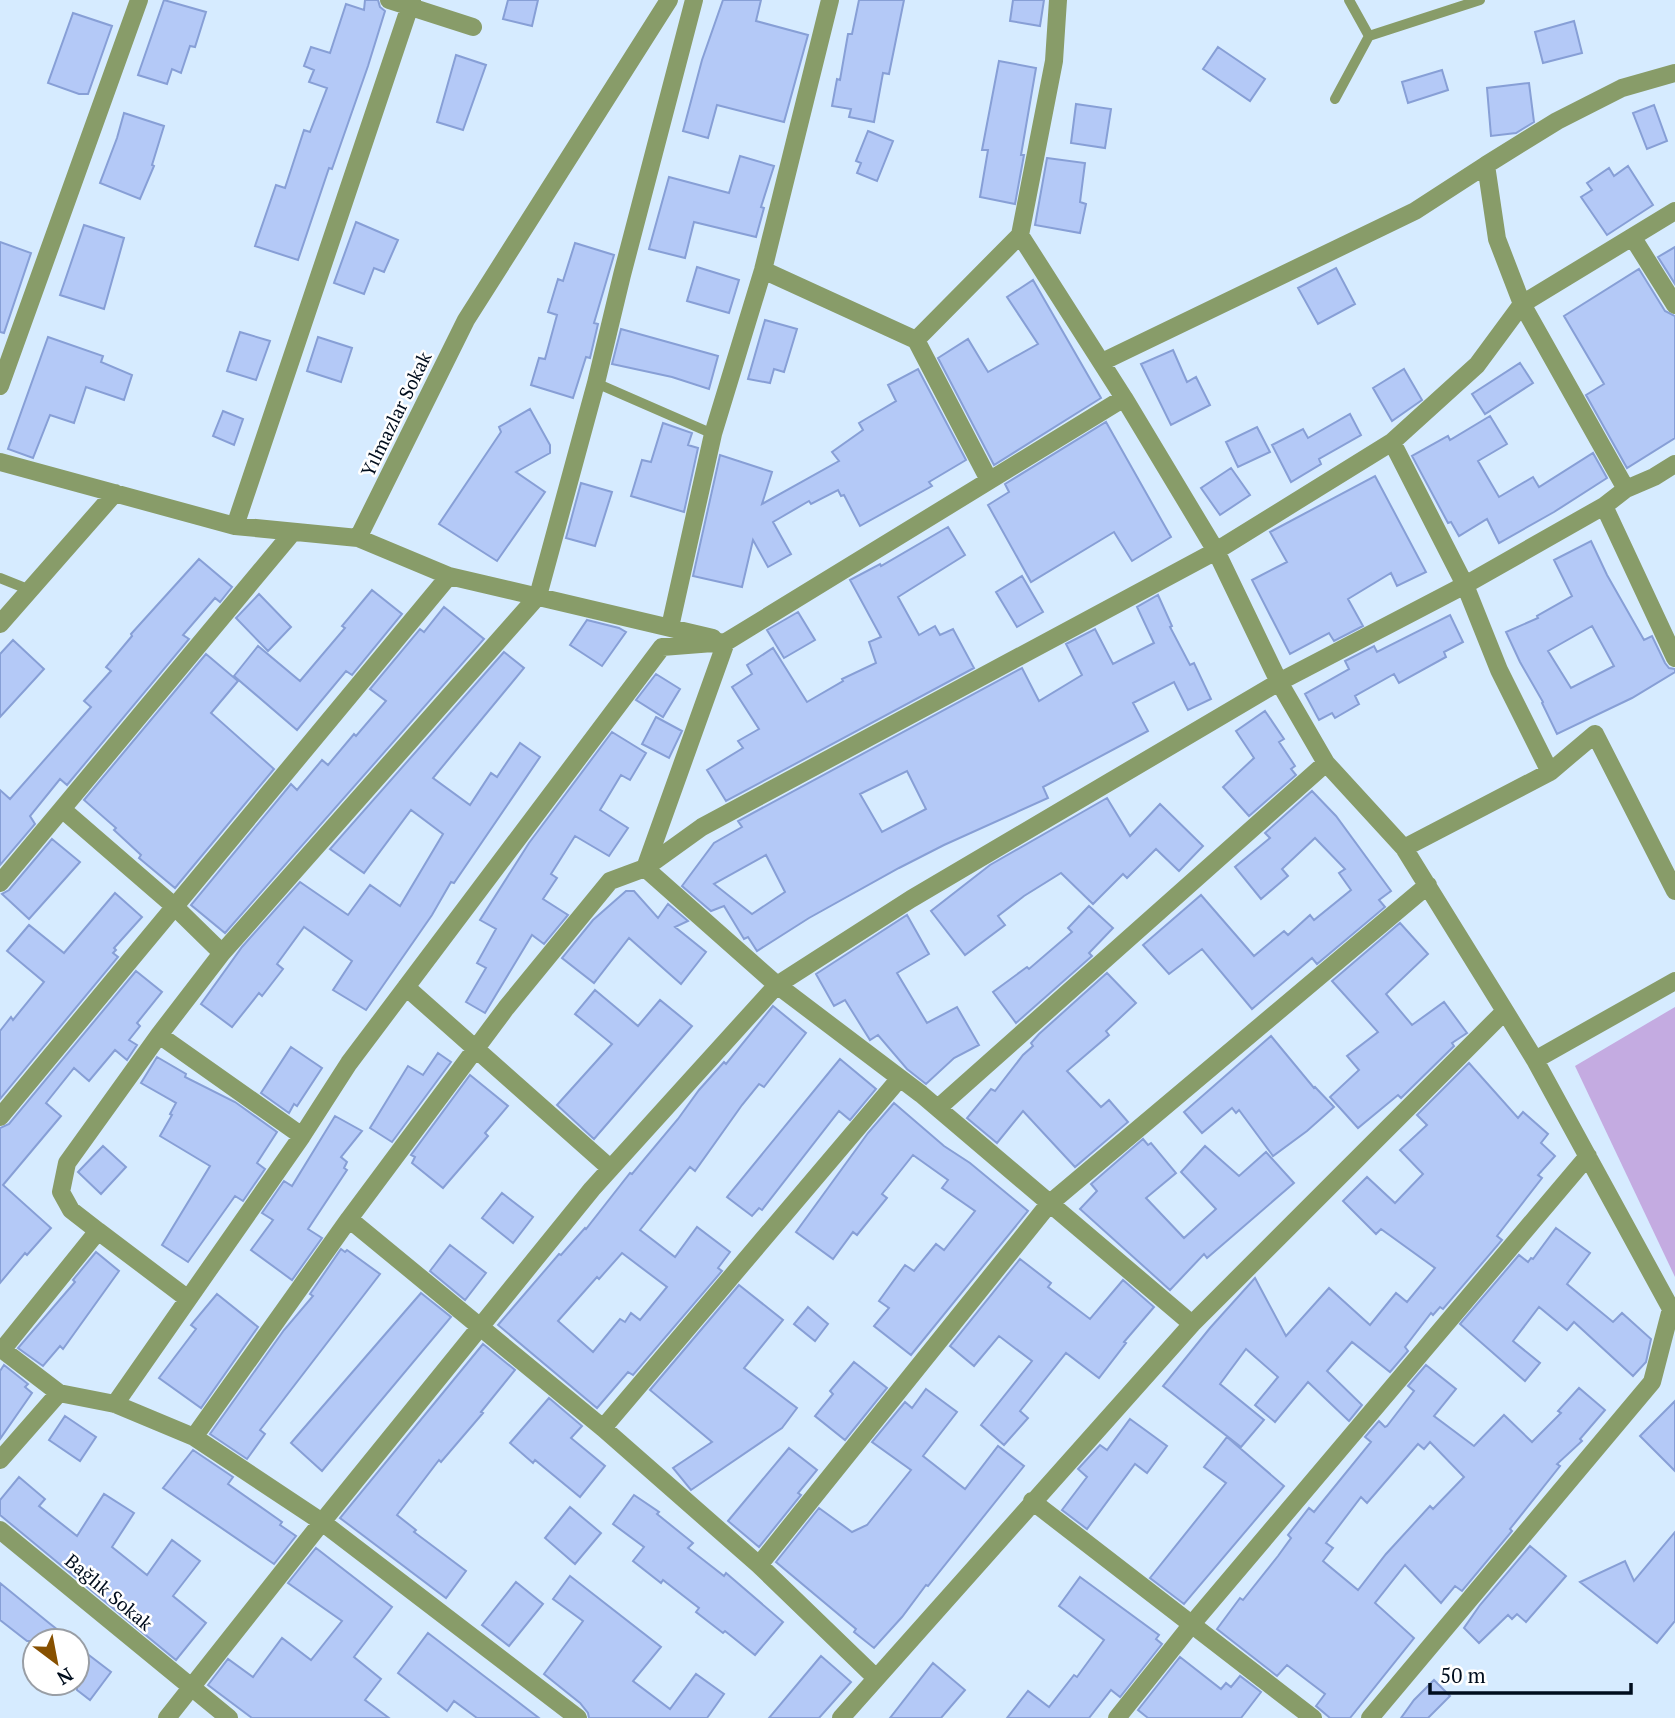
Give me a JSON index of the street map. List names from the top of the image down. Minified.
{"streets":{"street":["Yılmazlar Sokak","Bağlık Sokak"]},"scale_bar":"50 m","north":"bottom right"}
